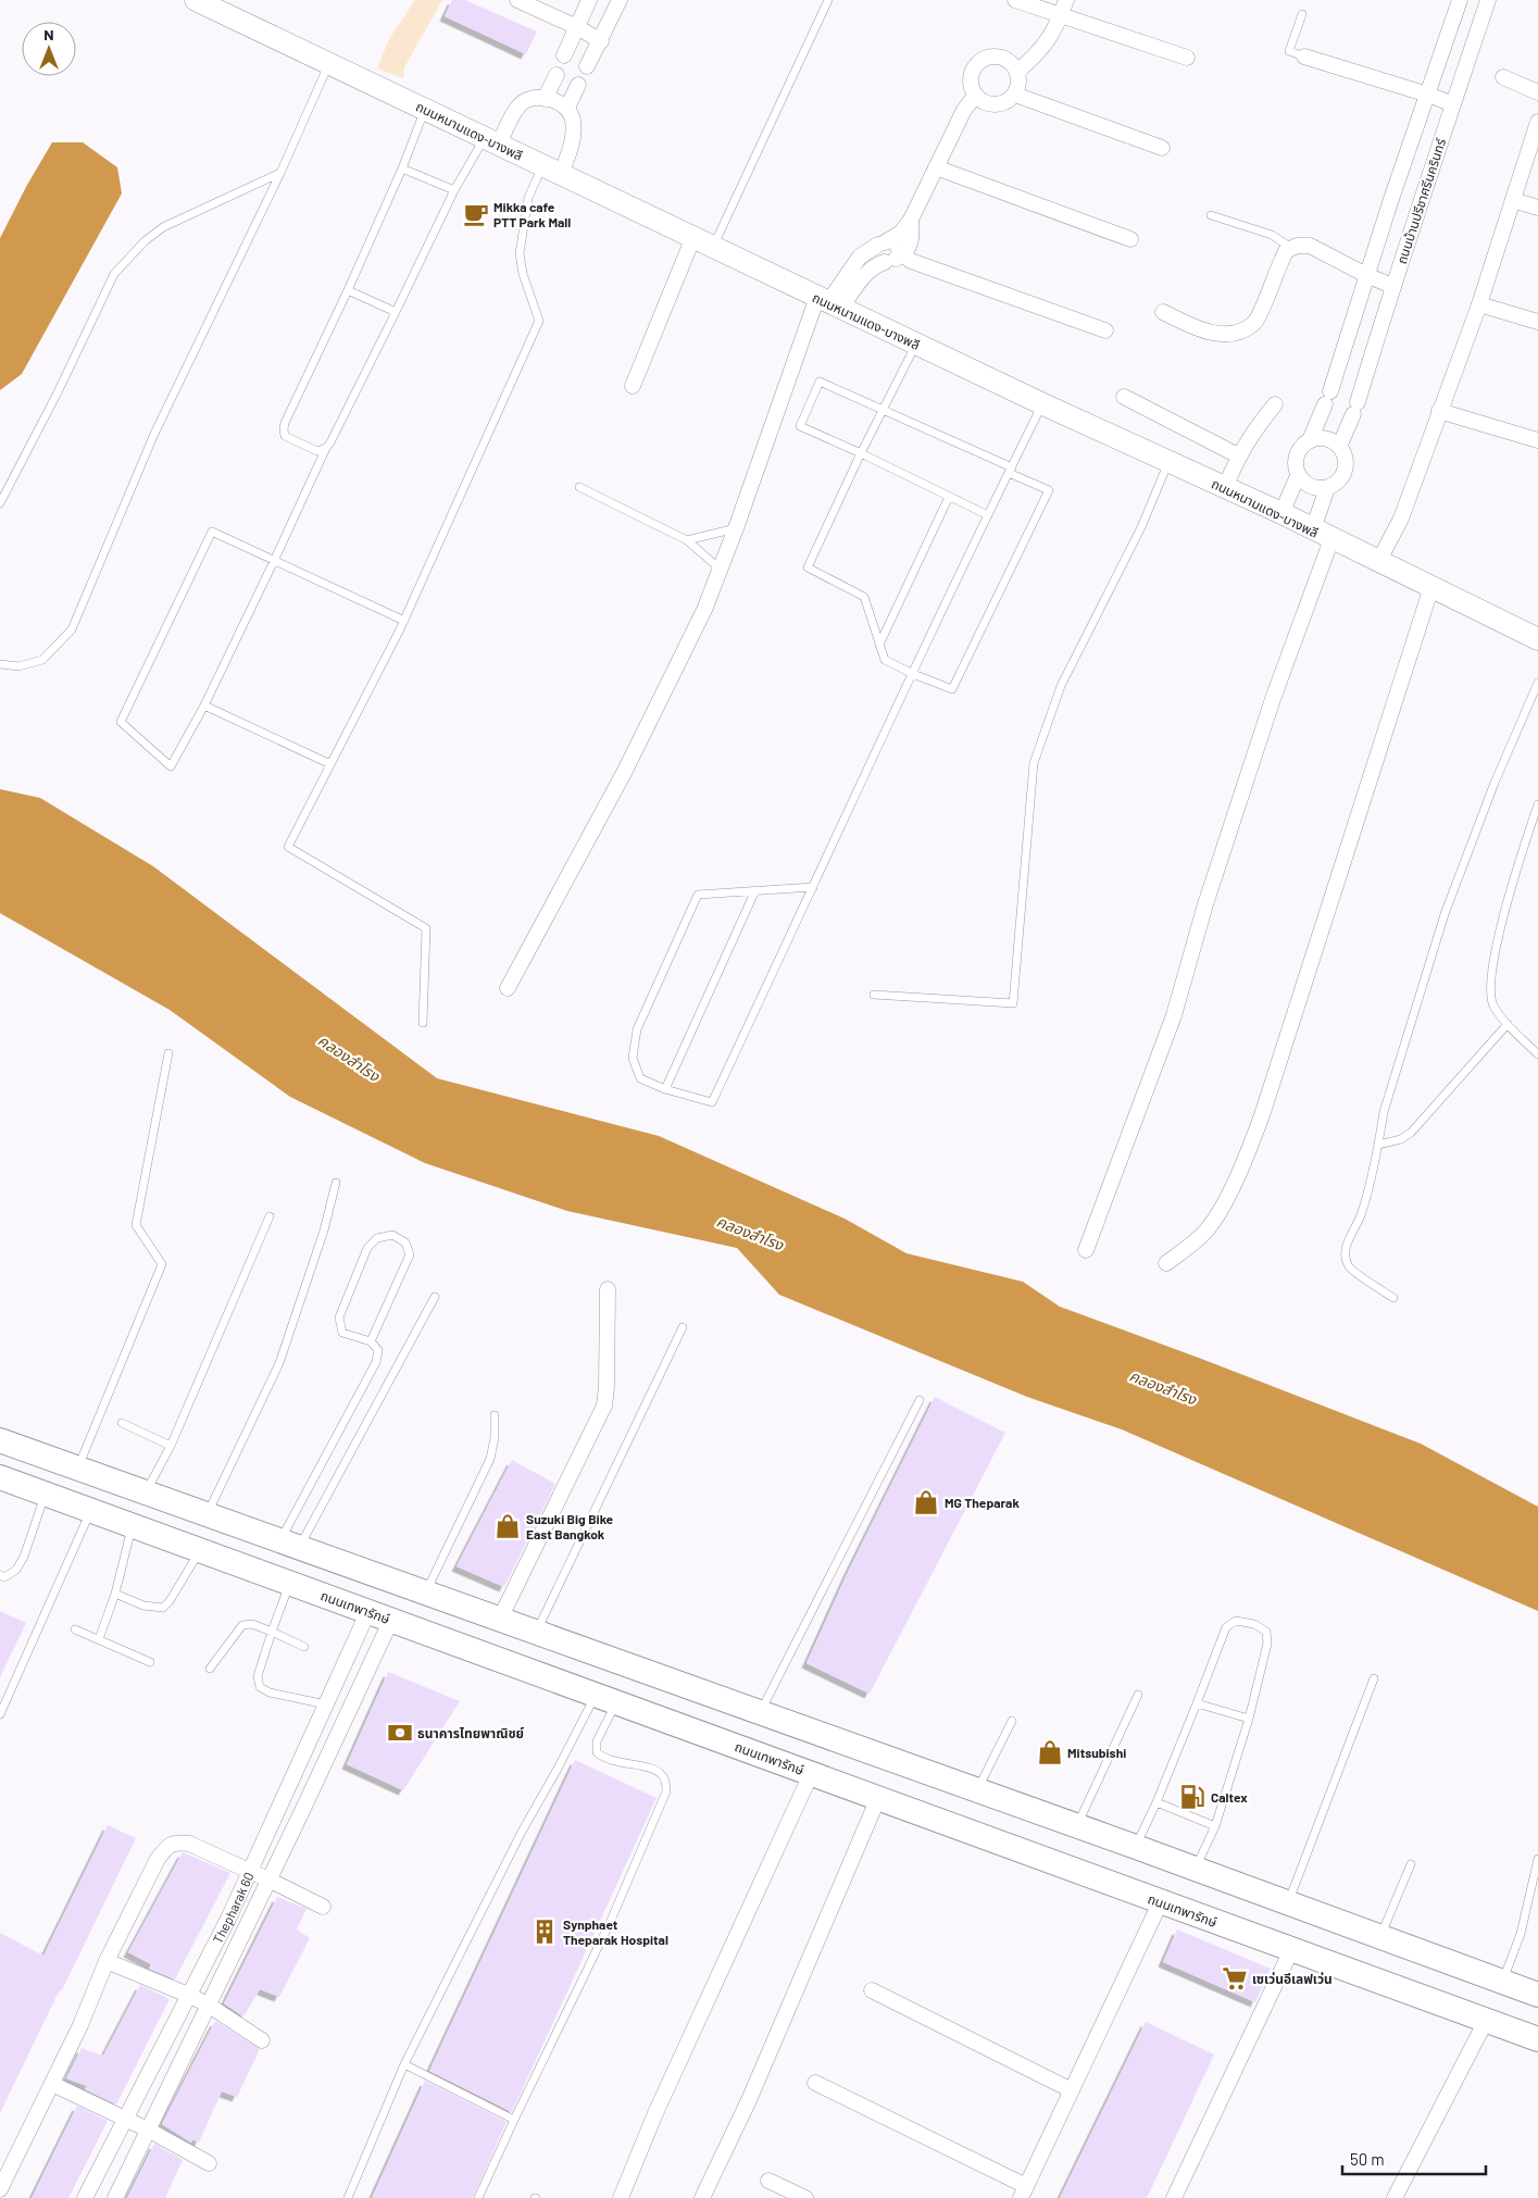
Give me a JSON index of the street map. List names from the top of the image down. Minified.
{"streets":{"main road":["ถนนหนามแดง-บางพลี","ถนนเทพารักษ์"],"street":["ถนนบ้านปรีชาศรีนครินทร์","Thepharak 60"]},"crossings":[["ถนนเทพารักษ์","Thepharak 60"]],"water":["คลองสำโรง"],"places":{"cafe":["Mikka cafe PTT Park Mall"],"shop":["MG Theparak","Suzuki Big Bike East Bangkok","Mitsubishi"],"bank":["ธนาคารไทยพาณิชย์"],"fuel station":["Caltex"],"building":["Synphaet Theparak Hospital"],"supermarket":["เซเว่นอีเลฟเว่น"]},"scale_bar":"50 m","north":"top"}
